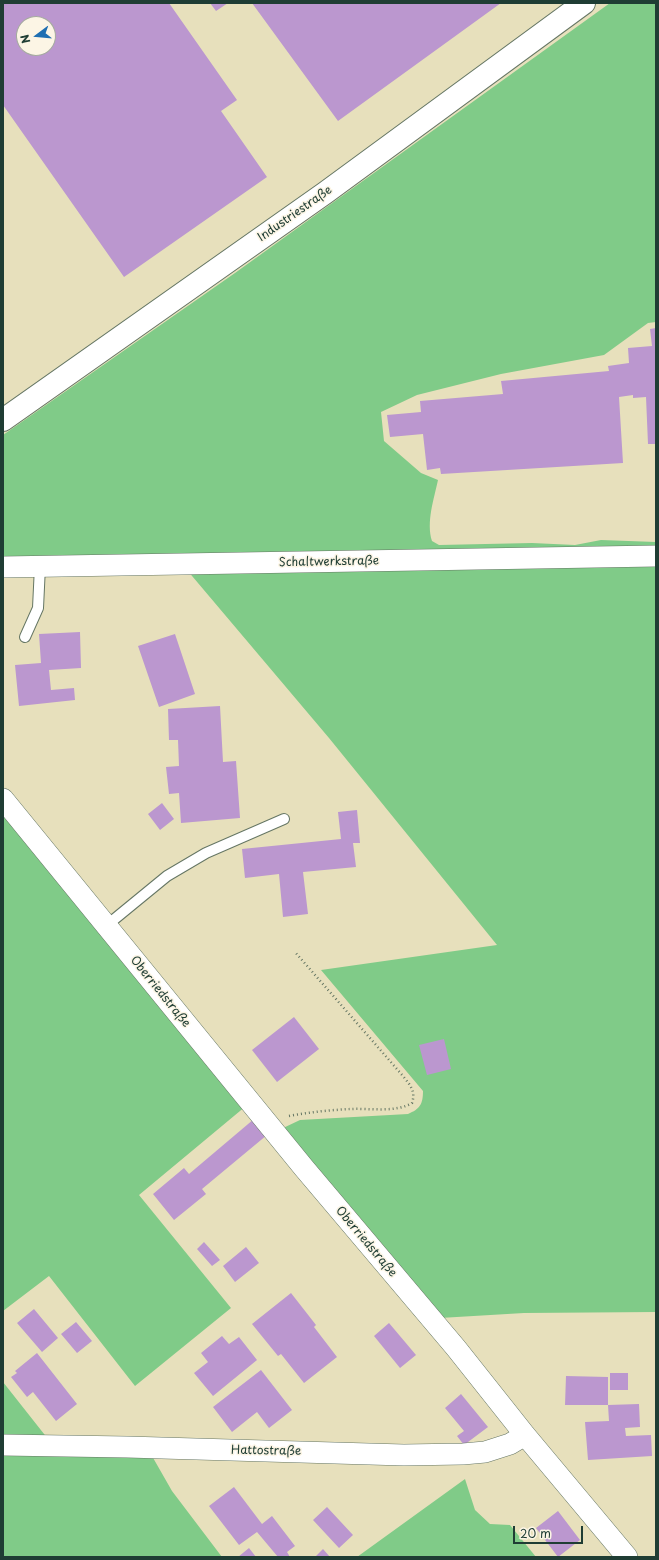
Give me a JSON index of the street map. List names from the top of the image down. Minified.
{"streets":{"street":["Industriestraße","Schaltwerkstraße","Oberriedstraße","Hattostraße"]},"crossings":[["Oberriedstraße","Hattostraße"]],"scale_bar":"20 m","north":"left"}
